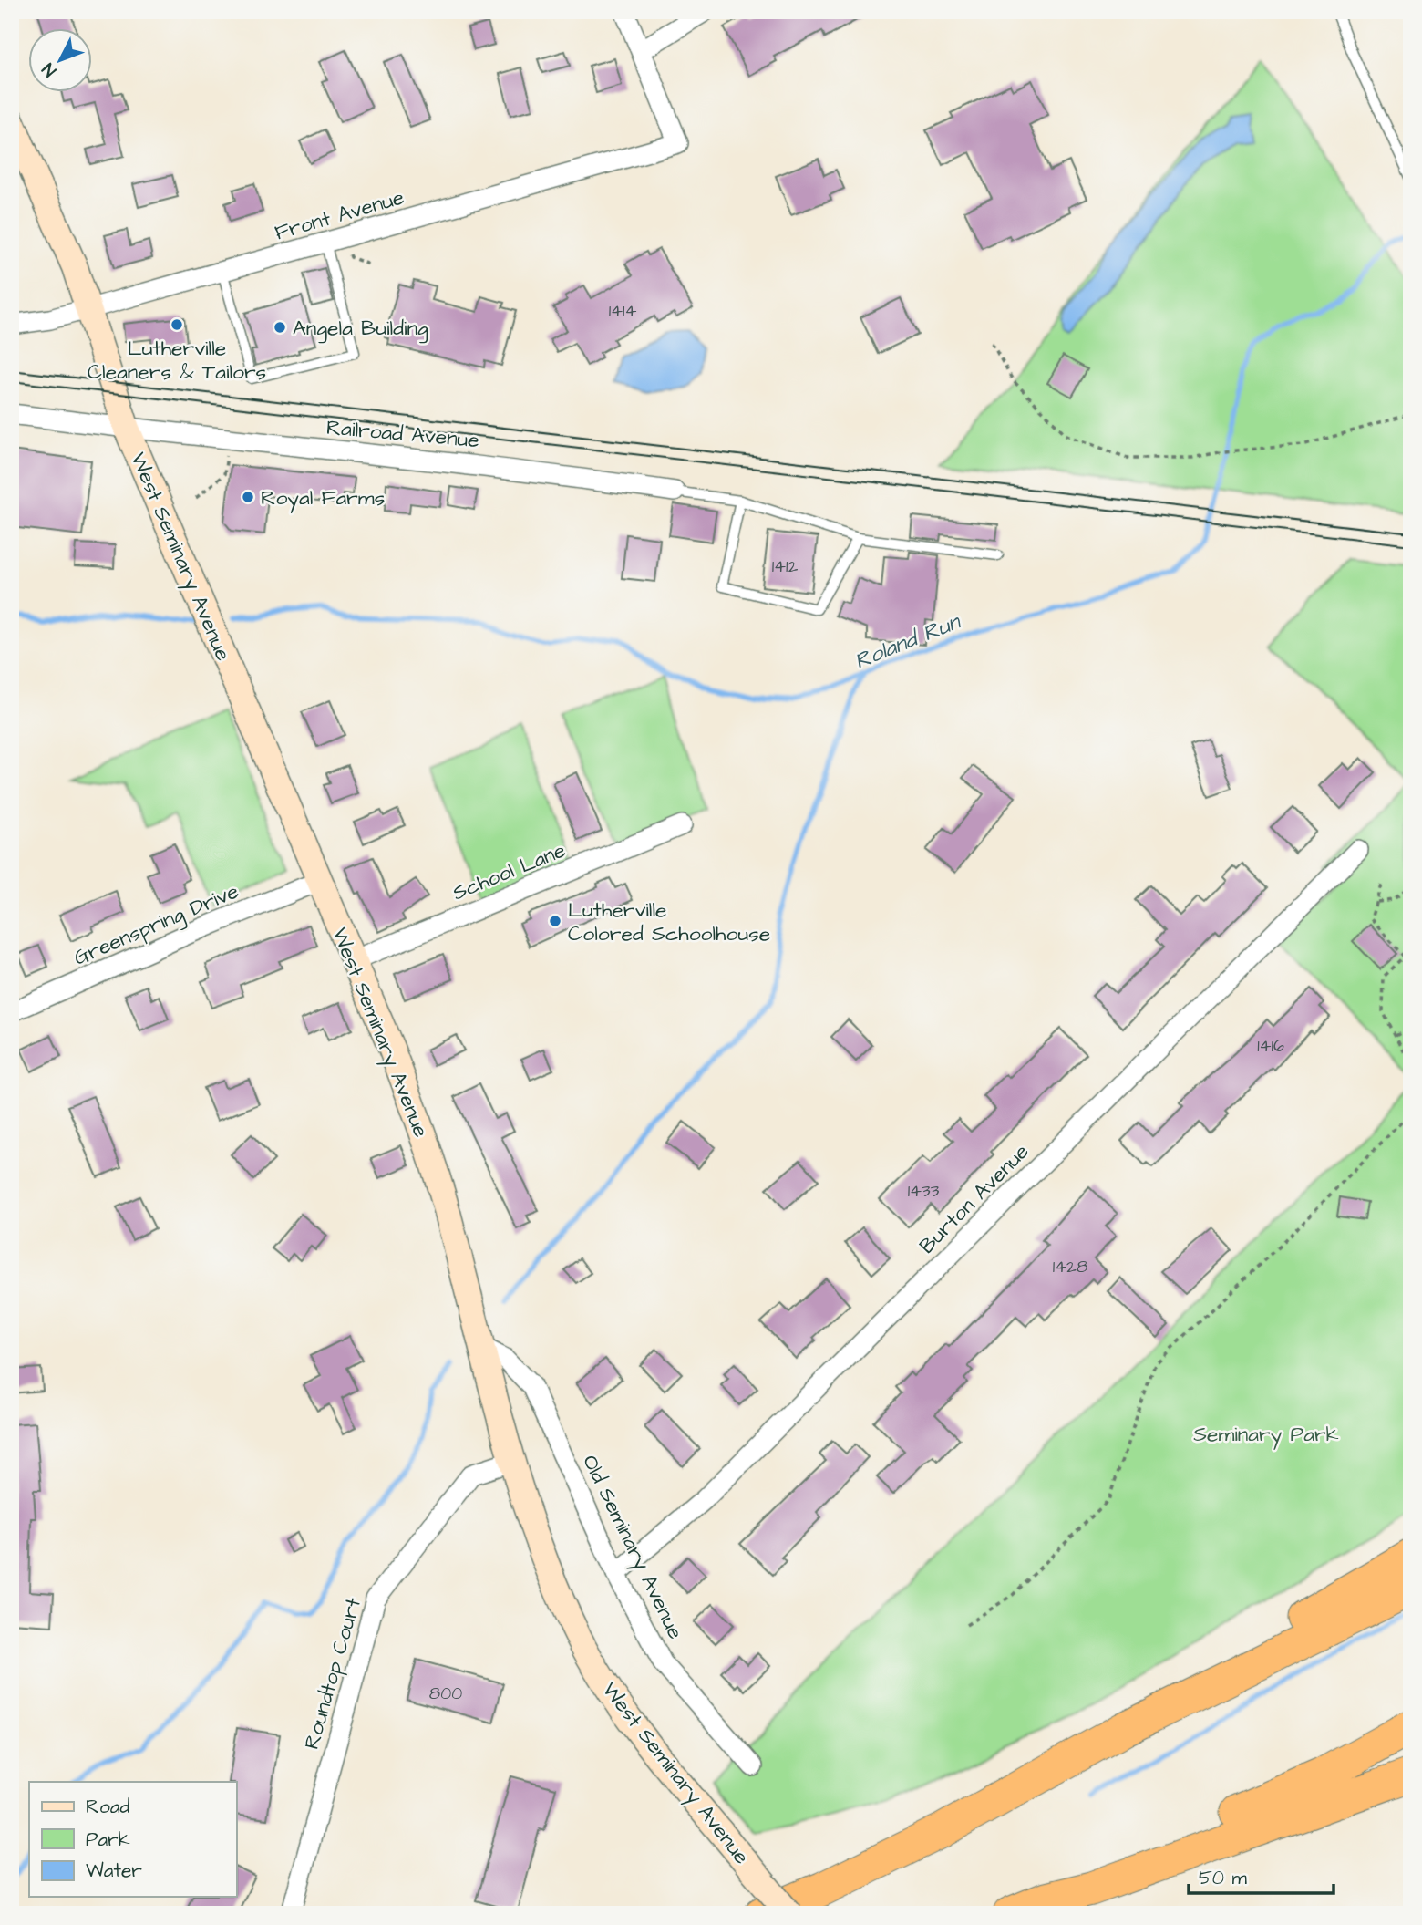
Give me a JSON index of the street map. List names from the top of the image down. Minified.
{"streets":{"main road":["West Seminary Avenue"],"street":["Front Avenue","Railroad Avenue","School Lane","Greenspring Drive","Burton Avenue","Old Seminary Avenue","Roundtop Court"]},"crossings":[["Front Avenue","West Seminary Avenue"],["Railroad Avenue","West Seminary Avenue"],["West Seminary Avenue","School Lane"],["West Seminary Avenue","Greenspring Drive"],["West Seminary Avenue","Old Seminary Avenue"],["West Seminary Avenue","Roundtop Court"],["Burton Avenue","Old Seminary Avenue"]],"water":["Roland Run"],"parks":["Seminary Park"],"places":["Lutherville Cleaners & Tailors","Angela Building","Royal Farms","Lutherville Colored Schoolhouse"],"house_numbers":["1414","1412","1416","1433","1428","800"],"legend":["Road","Park","Water"],"scale_bar":"50 m","north":"bottom left"}
